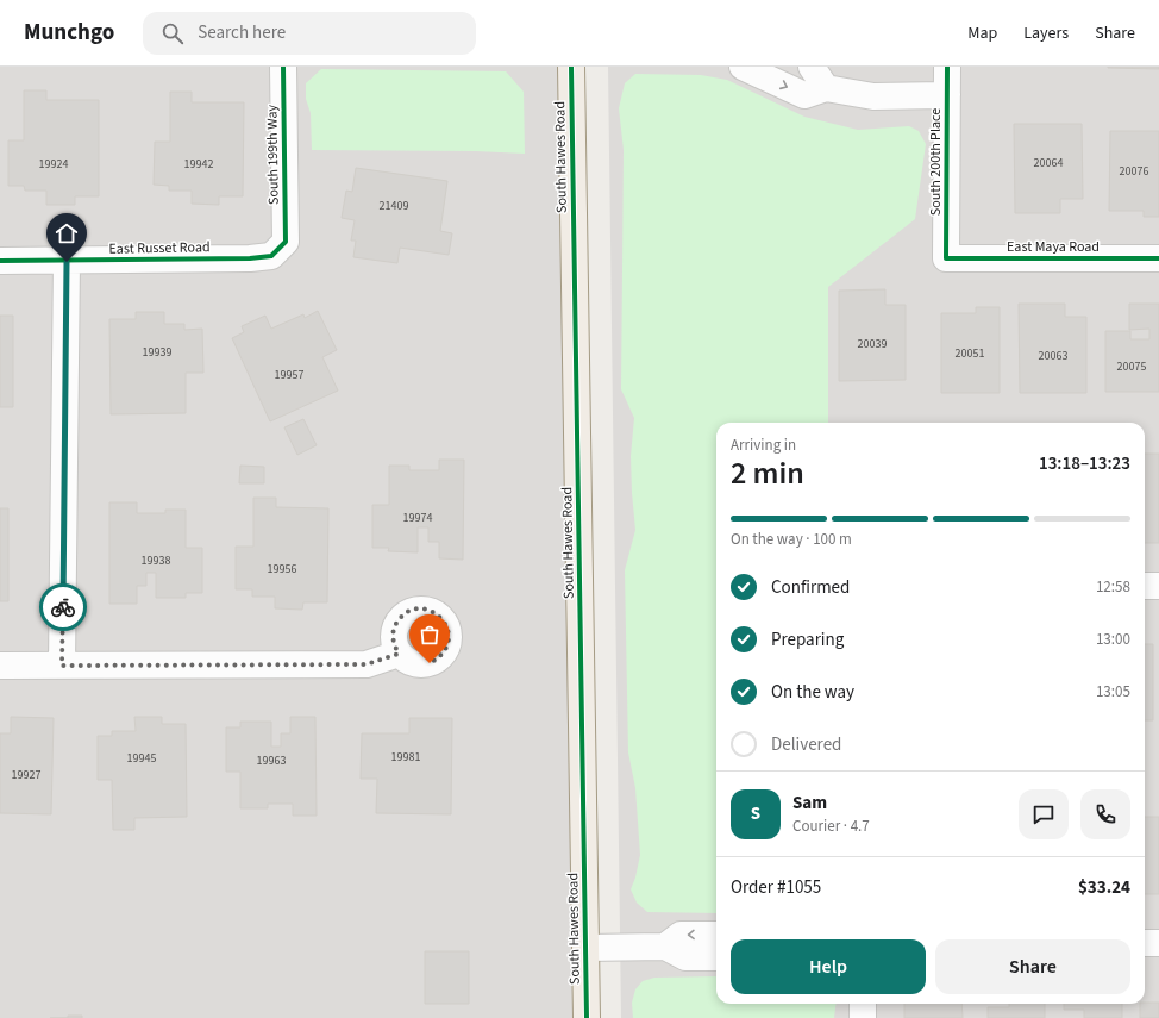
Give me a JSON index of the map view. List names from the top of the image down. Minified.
{"streets":{"main road":["South Hawes Road"],"street":["South 199th Way","South 200th Place","East Maya Road","East Russet Road"]},"crossings":[["South 199th Way","East Russet Road"],["South 200th Place","East Maya Road"]],"house_numbers":["20064","19924","19942","20076","21409","20039","19939","20051","20063","20075","19957","19974","19938","19956","19981","19945","19963","19927"],"page":{"header":"Munchgo","search":"Search here","nav":["Map","Layers","Share"],"heading":["2 min","Arriving in","13:18–13:23"],"panel":["Sam","Courier · 4.7","Order #1055","$33.24"],"bar":"On the way · 100 m","list":[["Confirmed","12:58"],["Preparing","13:00"],["On the way","13:05"],"Delivered"],"round":"S","buttons":["Help","Share"]}}
